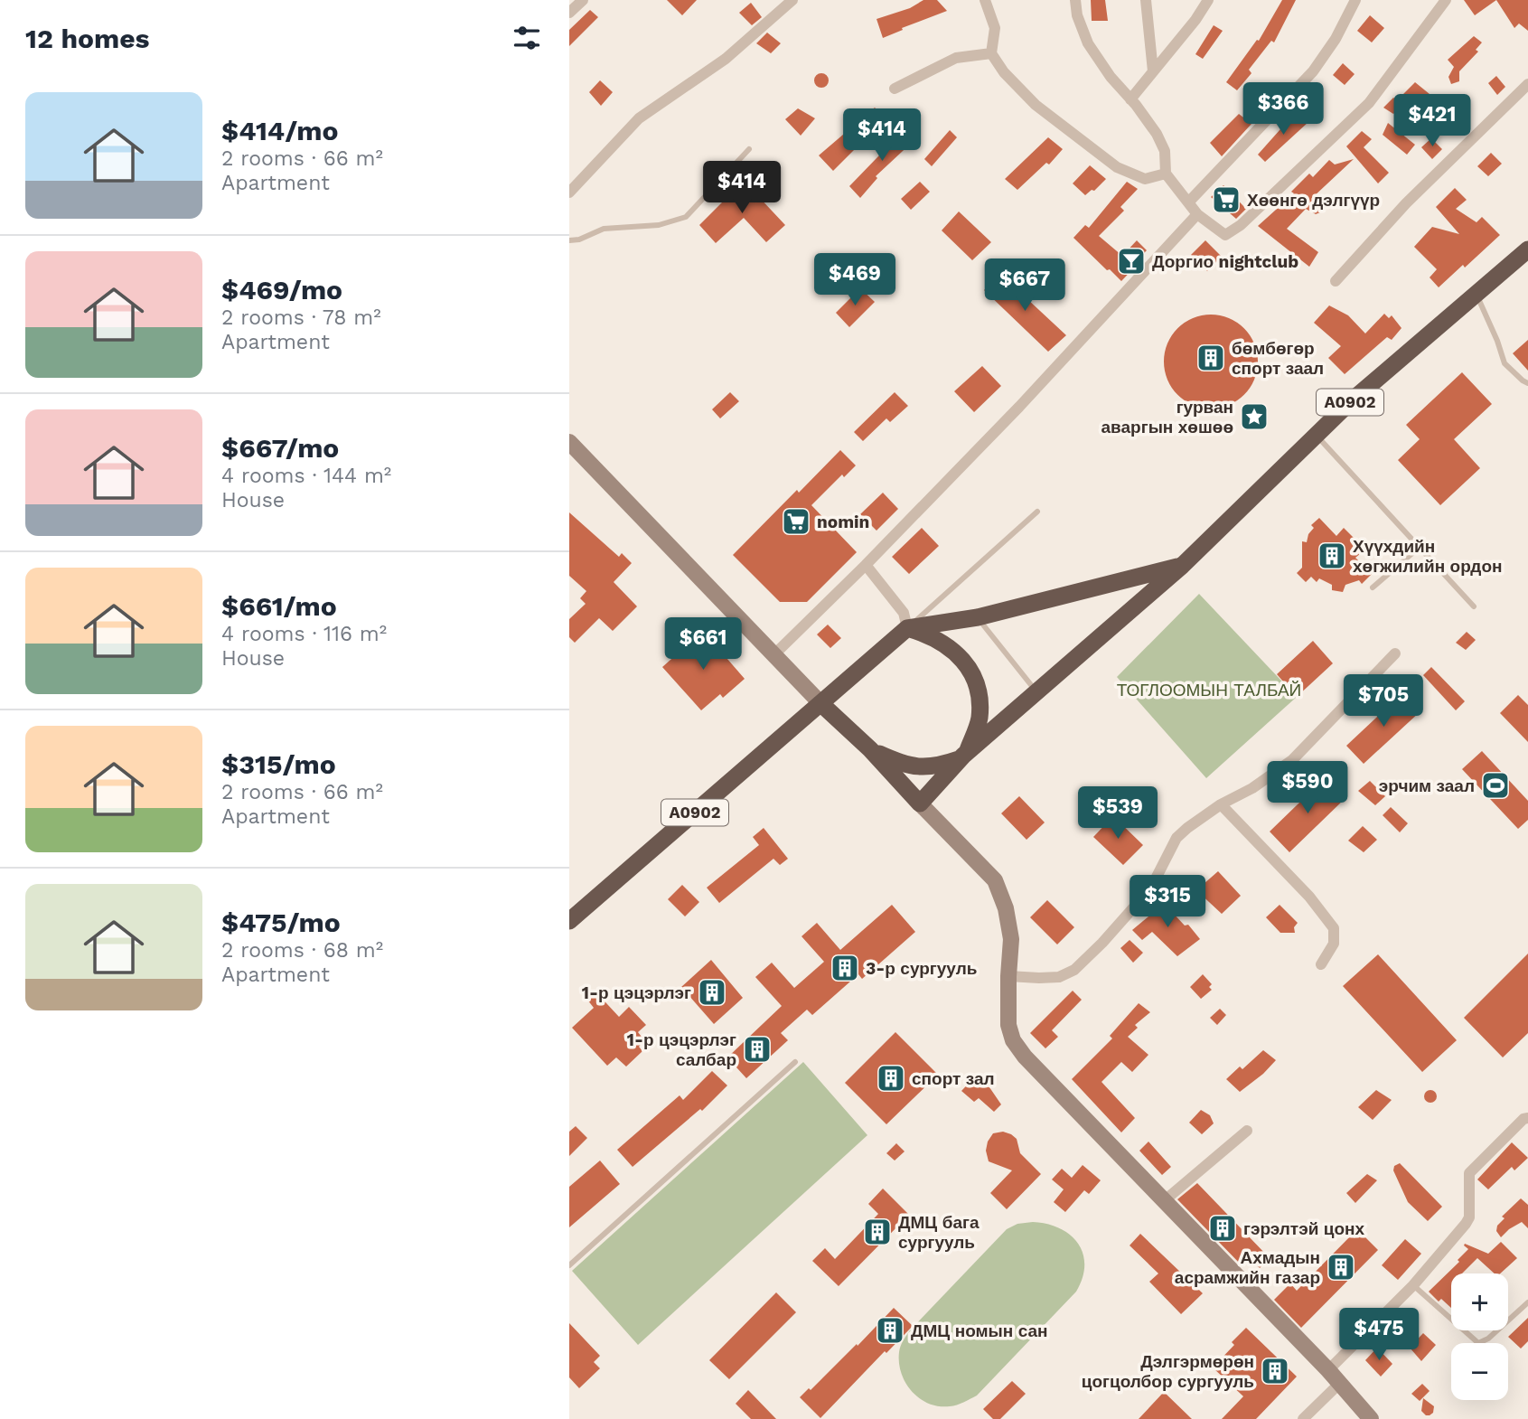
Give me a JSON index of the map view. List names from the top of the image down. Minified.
{"streets":{"highway":["A0902"]},"parks":["ТОГЛООМЫН ТАЛБАЙ"],"places":{"supermarket":["Хөөнгө дэлгүүр","nomin"],"bar":["Доргио nightclub"],"building":["бөмбөгөр спорт заал","Хүүхдийн хөгжилийн ордон","3-р сургууль","1-р цэцэрлэг","1-р цэцэрлэг салбар","спорт зал","гэрэлтэй цонх","ДМЦ бага сургууль","Ахмадын асрамжийн газар","ДМЦ номын сан","Дэлгэрмөрөн цогцолбор сургууль"],"place":["гурван аваргын хөшөө"],"sports":["эрчим заал"]},"page":{"heading":"12 homes","list":[{"name":"$414/mo","note":"2 rooms · 66 m² · Apartment"},{"name":"$469/mo","note":"2 rooms · 78 m² · Apartment"},{"name":"$667/mo","note":"4 rooms · 144 m² · House"},{"name":"$661/mo","note":"4 rooms · 116 m² · House"},{"name":"$315/mo","note":"2 rooms · 66 m² · Apartment"},{"name":"$475/mo","note":"2 rooms · 68 m² · Apartment"}],"price":["$366","$421","$414","$414","$469","$667","$661","$705","$590","$539","$315","$475"],"map_buttons":["+","−"]}}
